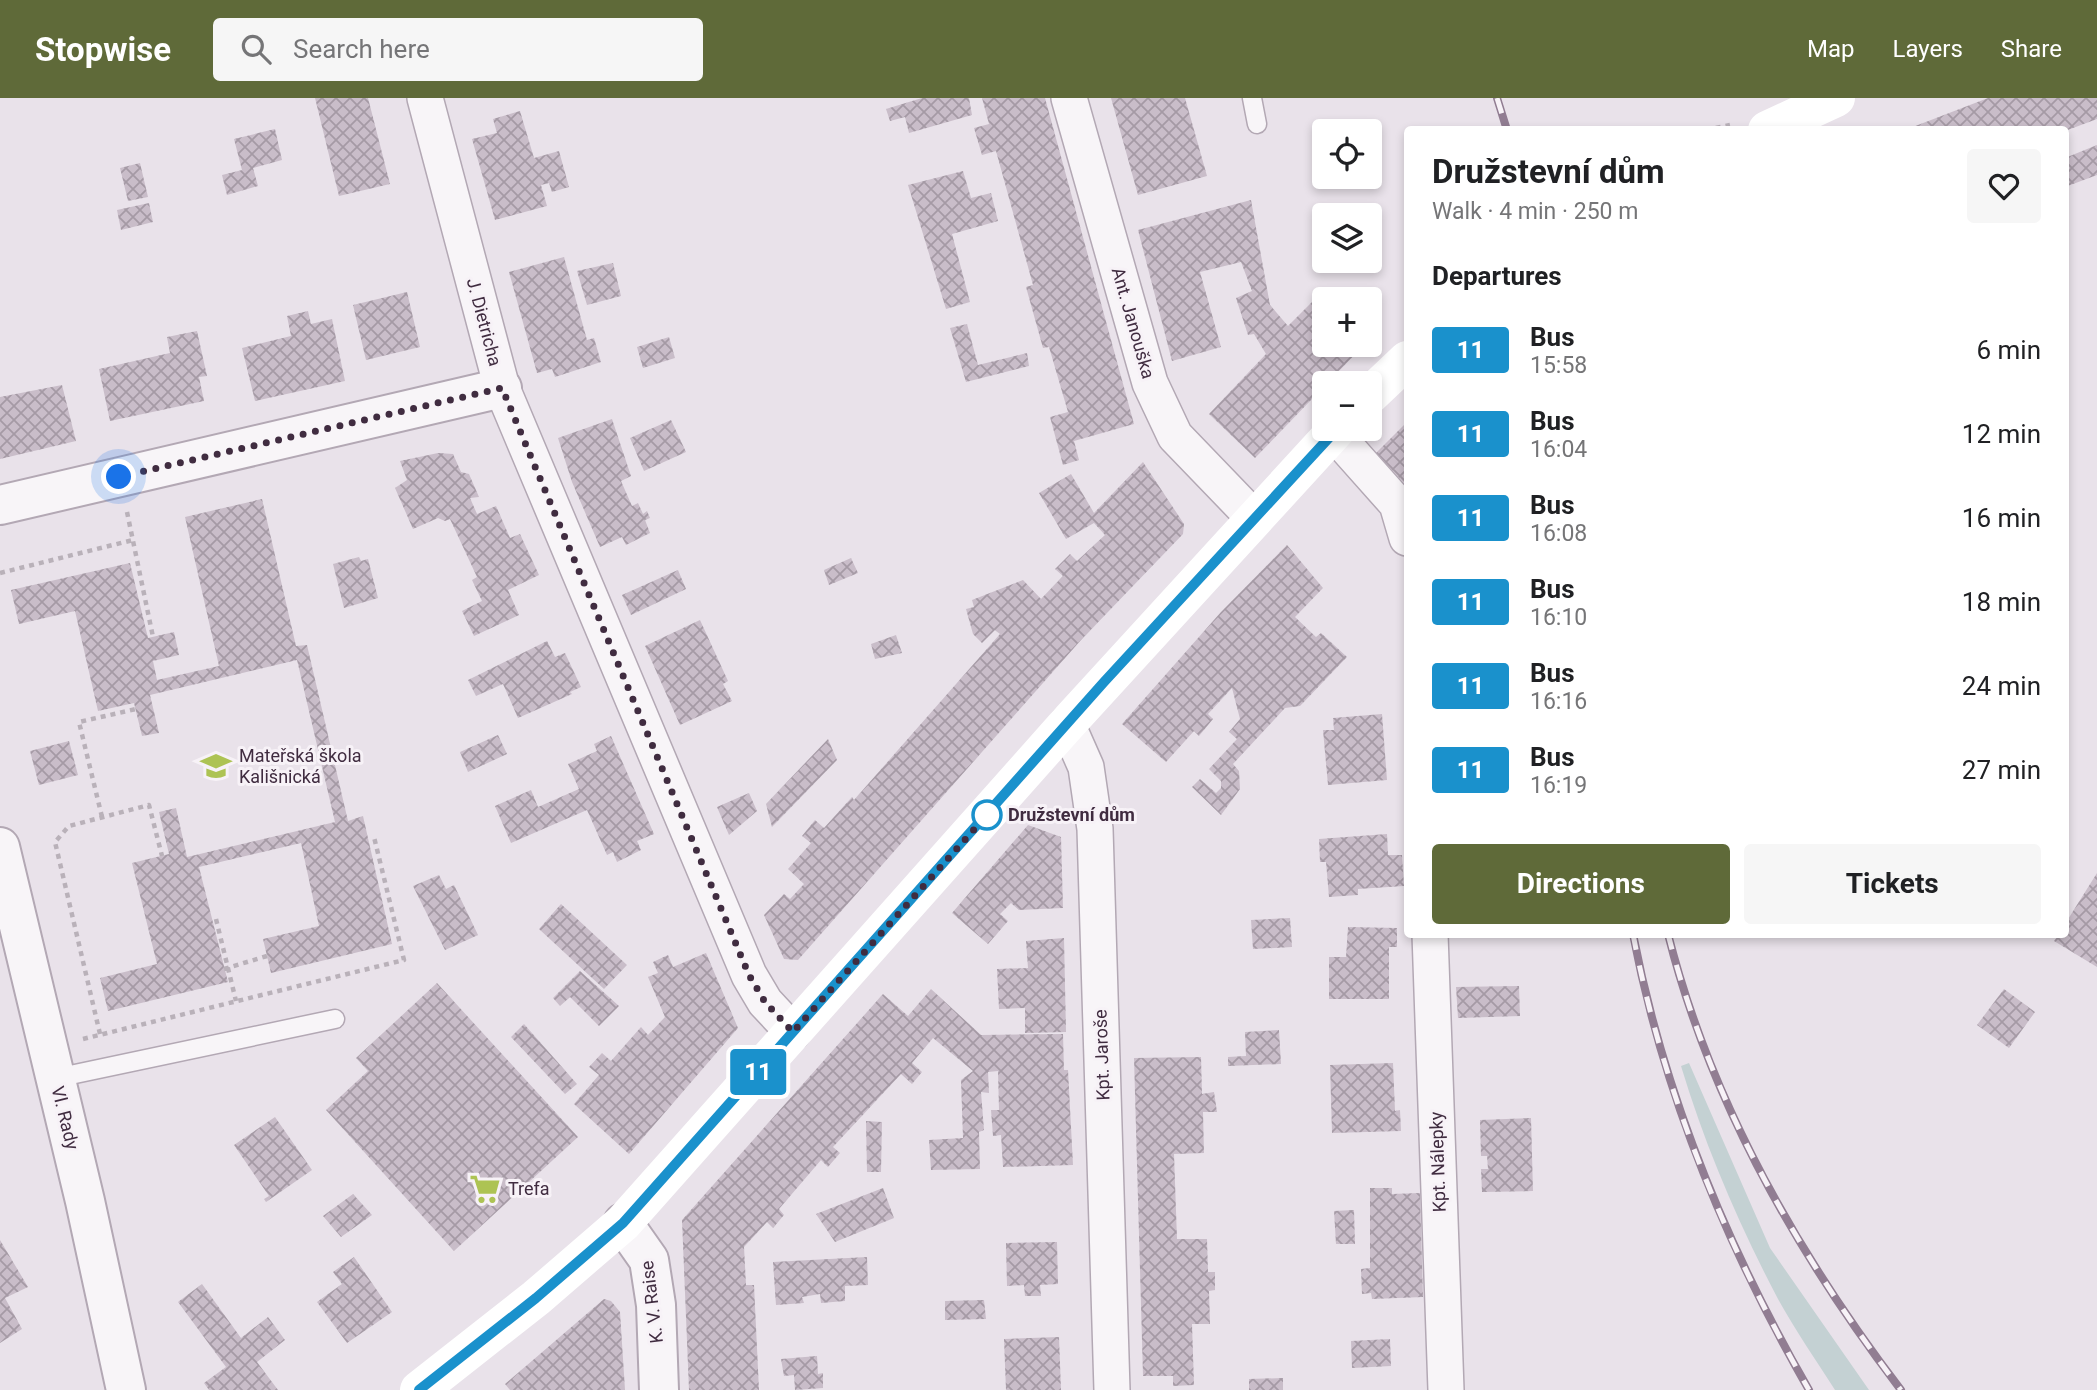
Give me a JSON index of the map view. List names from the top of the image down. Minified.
{"streets":{"street":["J. Dietricha","Ant. Janouška","Kpt. Jaroše","Vl. Rady","Kpt. Nálepky","K. V. Raise"]},"places":{"school or university":["Mateřská škola Kališnická"],"other":["Družstevní dům"],"supermarket":["Trefa"]},"lines":["bus line 11"],"page":{"header":"Stopwise","search":"Search here","nav":["Map","Layers","Share"],"on_map":"11","map_buttons":["+","−"],"heading":[["Družstevní dům","Walk · 4 min · 250 m"],"Departures"],"list":[{"mark":"11","name":"Bus","note":"15:58","value":"6 min"},{"mark":"11","name":"Bus","note":"16:04","value":"12 min"},{"mark":"11","name":"Bus","note":"16:08","value":"16 min"},{"mark":"11","name":"Bus","note":"16:10","value":"18 min"},{"mark":"11","name":"Bus","note":"16:16","value":"24 min"},{"mark":"11","name":"Bus","note":"16:19","value":"27 min"}],"buttons":["Directions","Tickets"]}}
